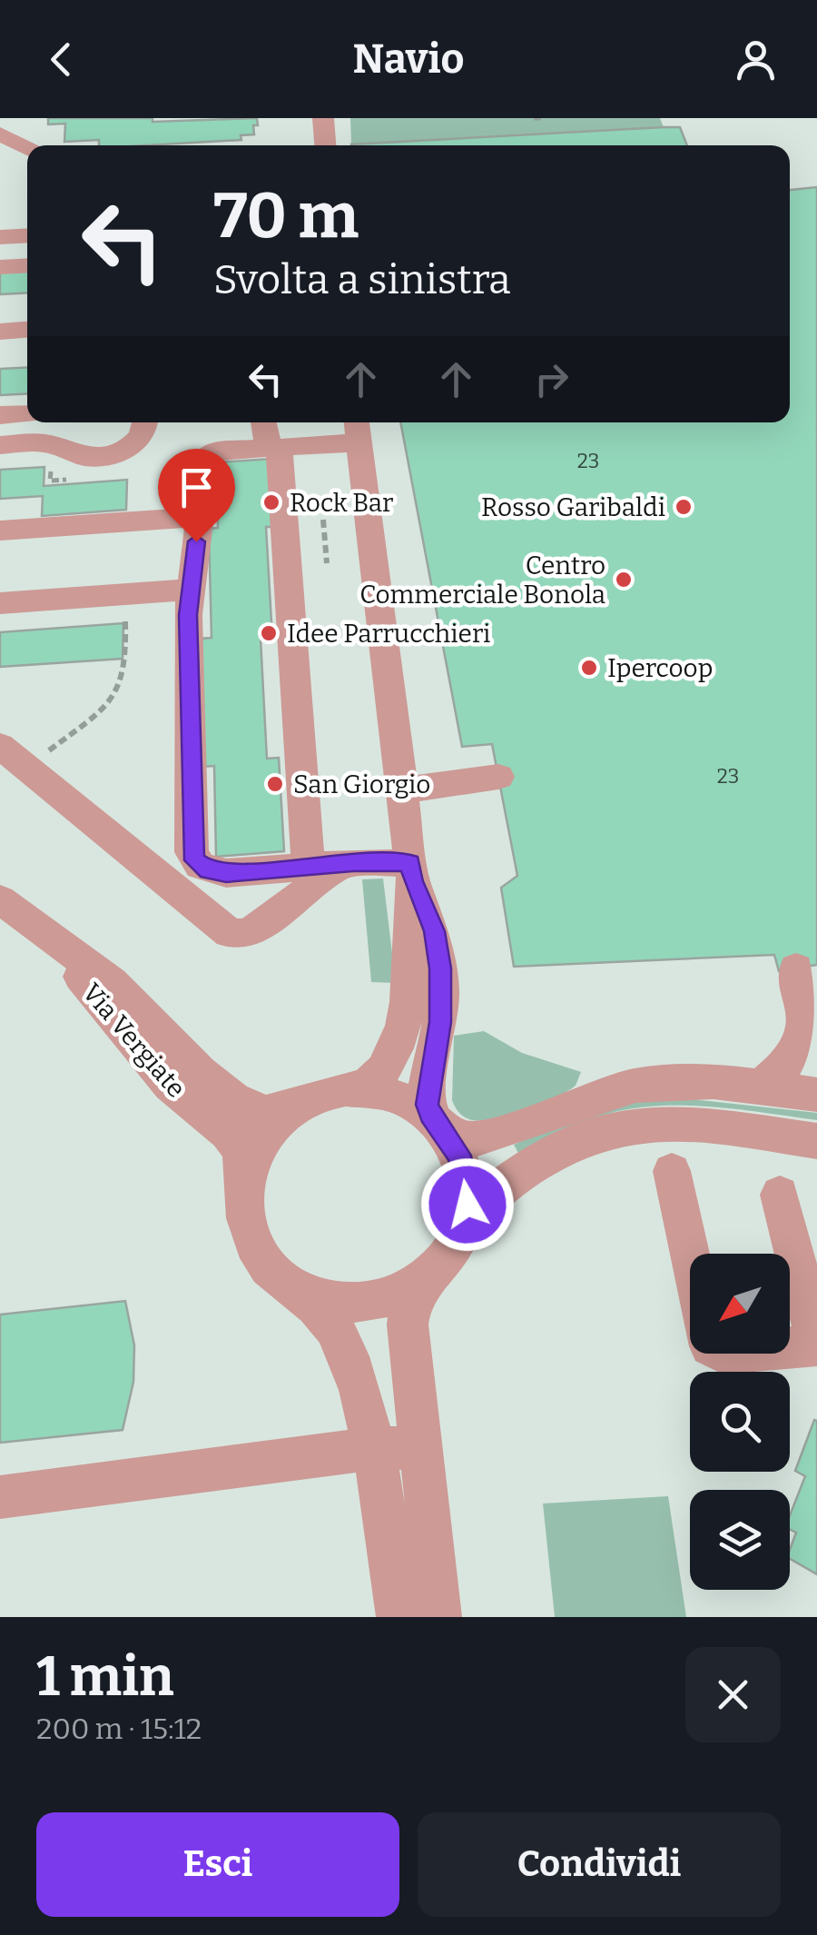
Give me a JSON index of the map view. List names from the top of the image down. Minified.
{"streets":{"street":["Via Vergiate"]},"places":["Rock Bar","Rosso Garibaldi","Centro Commerciale Bonola","Idee Parrucchieri","Ipercoop","San Giorgio"],"house_numbers":["23","23"],"north":"bottom left","page":{"header":"Navio","turn":["70 m","Svolta a sinistra"],"heading":["1 min","200 m · 15:12"],"buttons":["Esci","Condividi"]}}
